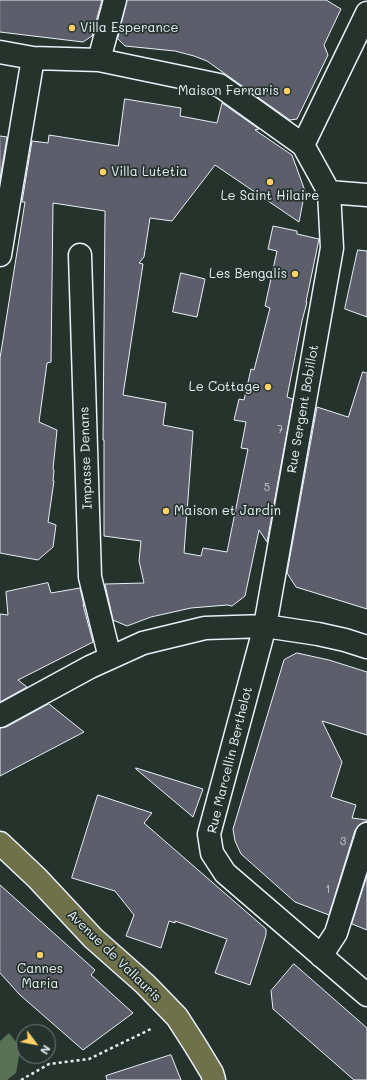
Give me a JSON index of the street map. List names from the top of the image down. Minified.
{"streets":{"main road":["Avenue de Vallauris"],"street":["Rue Sergent Bobillot","Impasse Denans","Rue Marcellin Berthelot"]},"crossings":[["Rue Sergent Bobillot","Rue Marcellin Berthelot"]],"places":["Villa Esperance","Maison Ferraris","Villa Lutetia","Le Saint Hilaire","Les Bengalis","Le Cottage","Maison et Jardin","Cannes Maria"],"house_numbers":["7","5","3","1"],"north":"bottom right"}
